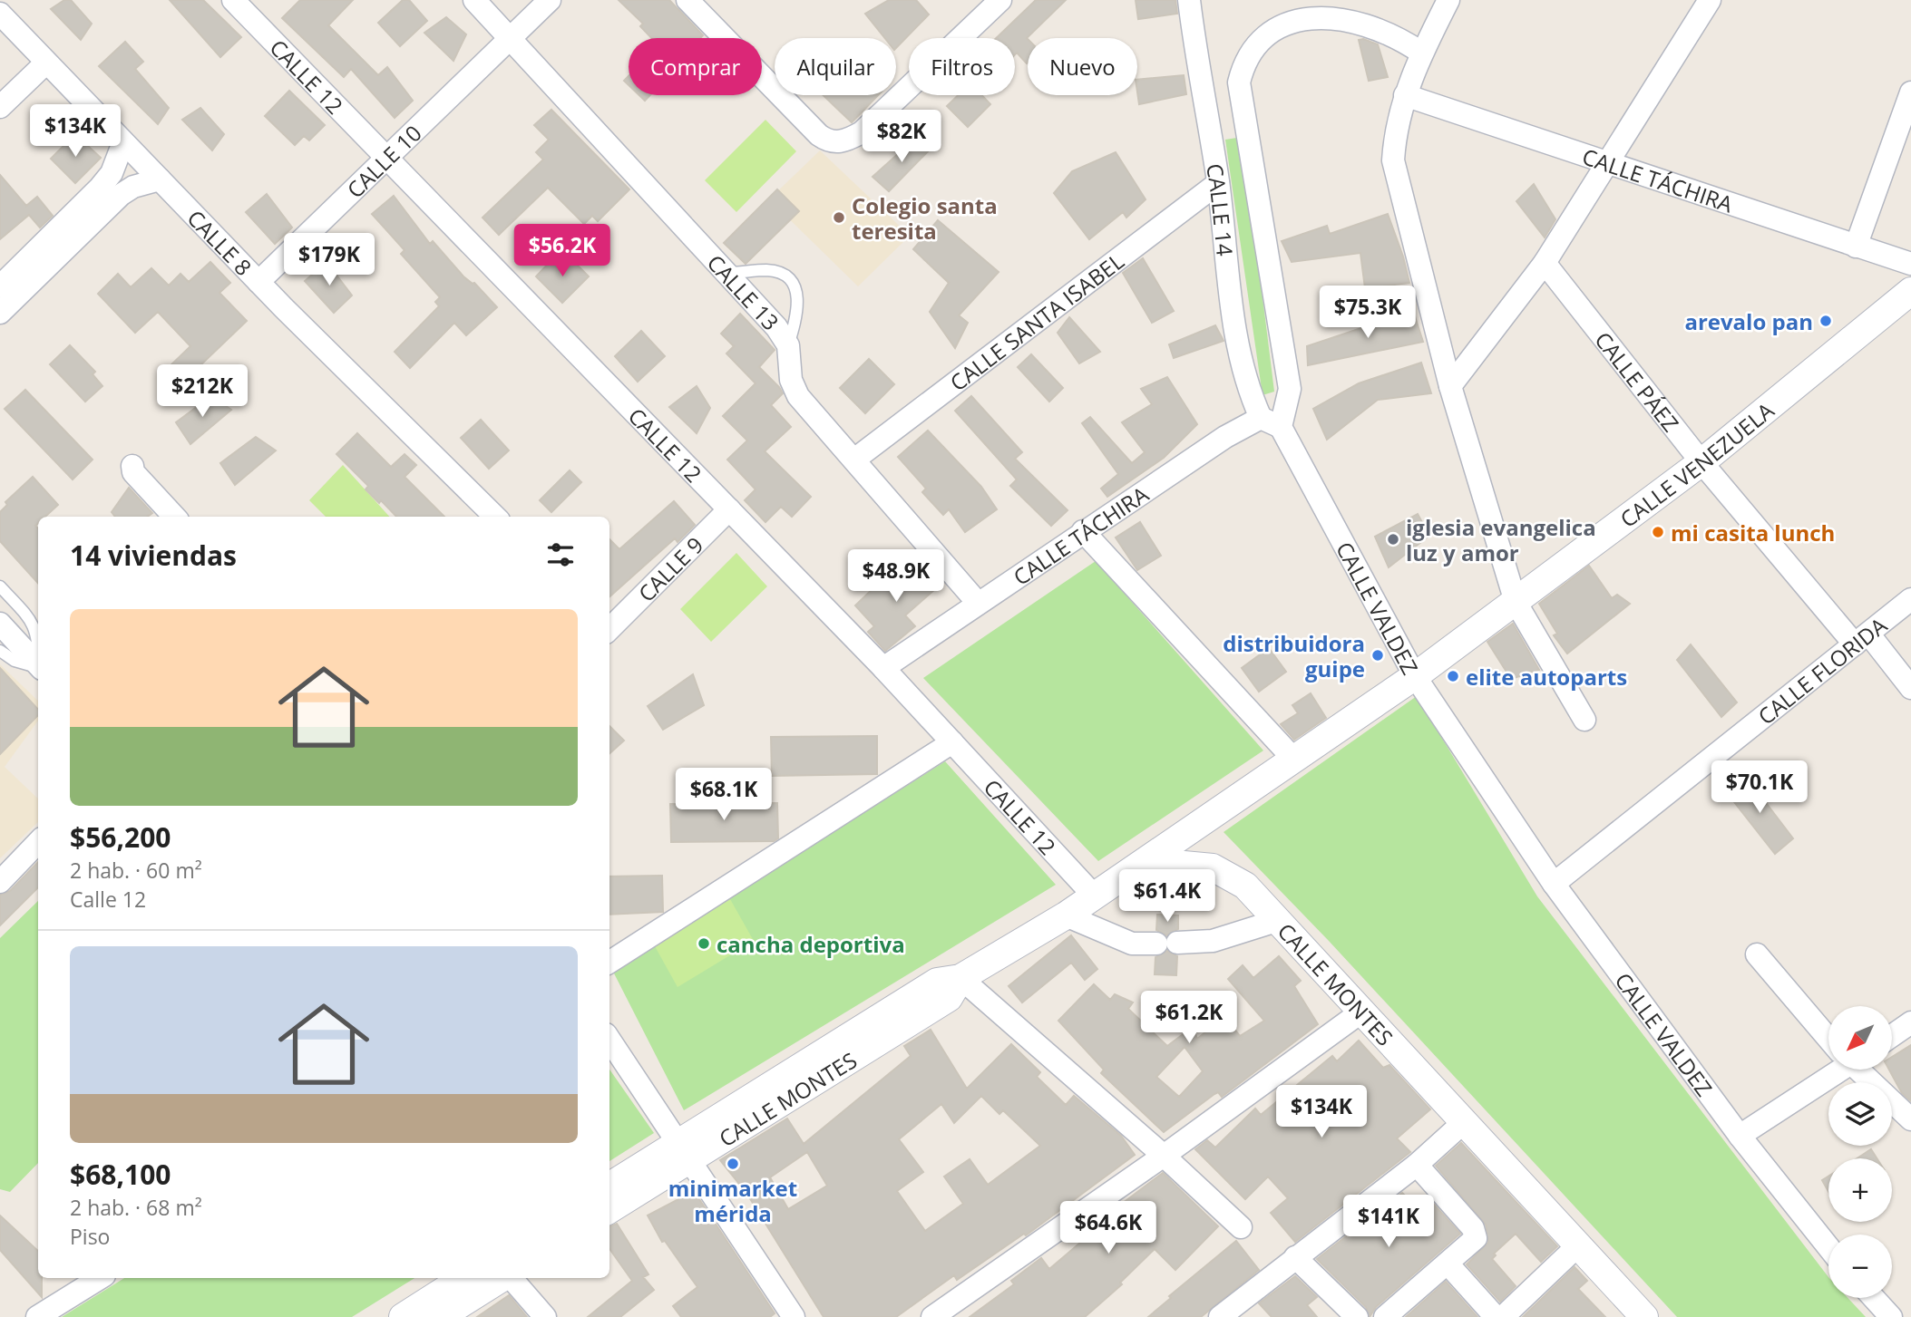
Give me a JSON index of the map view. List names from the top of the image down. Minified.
{"streets":{"street":["CALLE 12","CALLE 10","CALLE TÁCHIRA","CALLE 14","CALLE 8","CALLE 13","CALLE SANTA ISABEL","CALLE PÁEZ","CALLE VENEZUELA","CALLE 9","CALLE VALDEZ","CALLE FLORIDA","CALLE MONTES"]},"crossings":[["CALLE 12","CALLE 10"],["CALLE 12","CALLE TÁCHIRA"],["CALLE 12","CALLE 9"],["CALLE 12","CALLE MONTES"],["CALLE 10","CALLE 8"],["CALLE 10","CALLE 13"],["CALLE TÁCHIRA","CALLE 14"],["CALLE TÁCHIRA","CALLE 13"],["CALLE TÁCHIRA","CALLE VALDEZ"],["CALLE 14","CALLE SANTA ISABEL"],["CALLE 14","CALLE VALDEZ"],["CALLE 13","CALLE SANTA ISABEL"],["CALLE PÁEZ","CALLE VENEZUELA"],["CALLE PÁEZ","CALLE FLORIDA"],["CALLE VENEZUELA","CALLE VALDEZ"],["CALLE VENEZUELA","CALLE MONTES"],["CALLE VALDEZ","CALLE FLORIDA"]],"places":["Colegio santa teresita","arevalo pan","mi casita lunch","iglesia evangelica luz y amor","distribuidora guipe","elite autoparts","cancha deportiva","minimarket mérida"],"north":"bottom left","page":{"chip":["Comprar","Alquilar","Filtros","Nuevo"],"price":["$134K","$82K","$56.2K","$179K","$75.3K","$212K","$48.9K","$70.1K","$68.1K","$61.4K","$61.2K","$134K","$141K","$64.6K"],"heading":"14 viviendas","list":[{"name":"$56,200","note":"2 hab. · 60 m² · Calle 12"},{"name":"$68,100","note":"2 hab. · 68 m² · Piso"}],"map_buttons":["+","−"]}}
